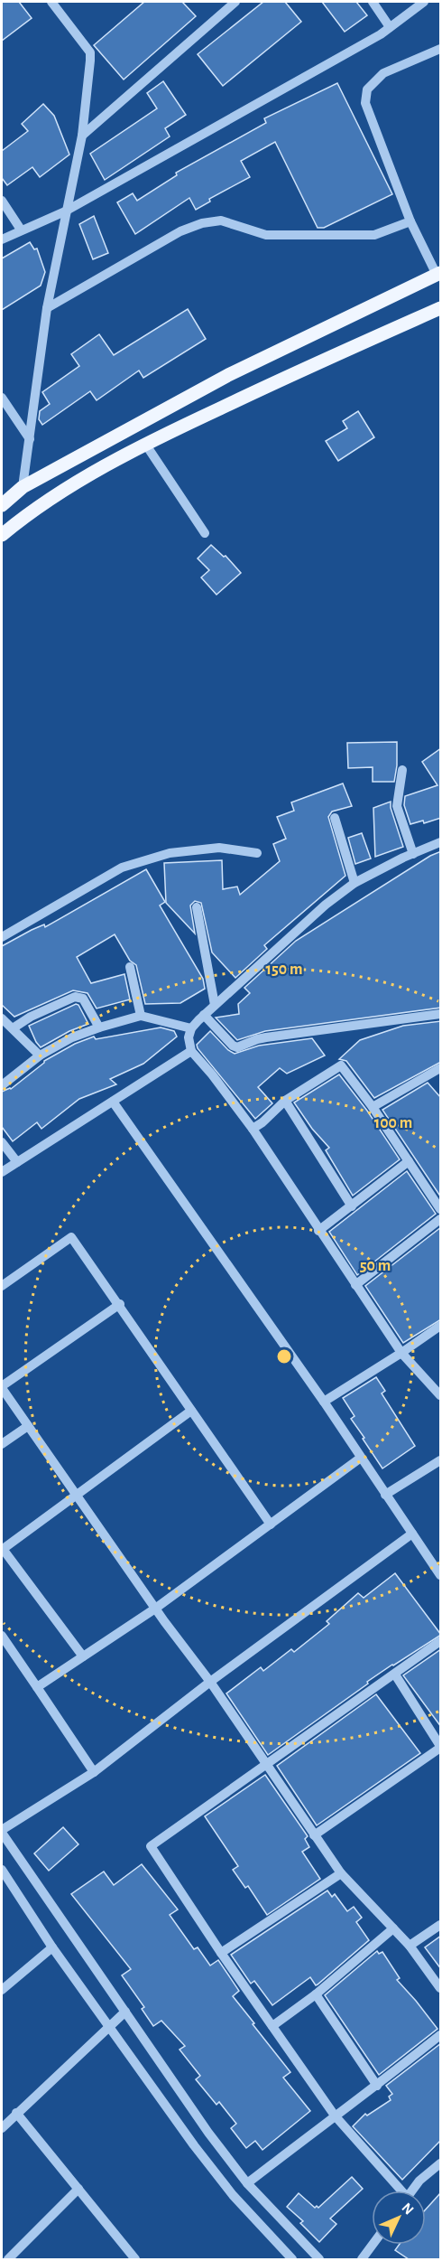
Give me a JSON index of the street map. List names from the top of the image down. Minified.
{"north":"top right","rings":["150 m","100 m","50 m"]}
